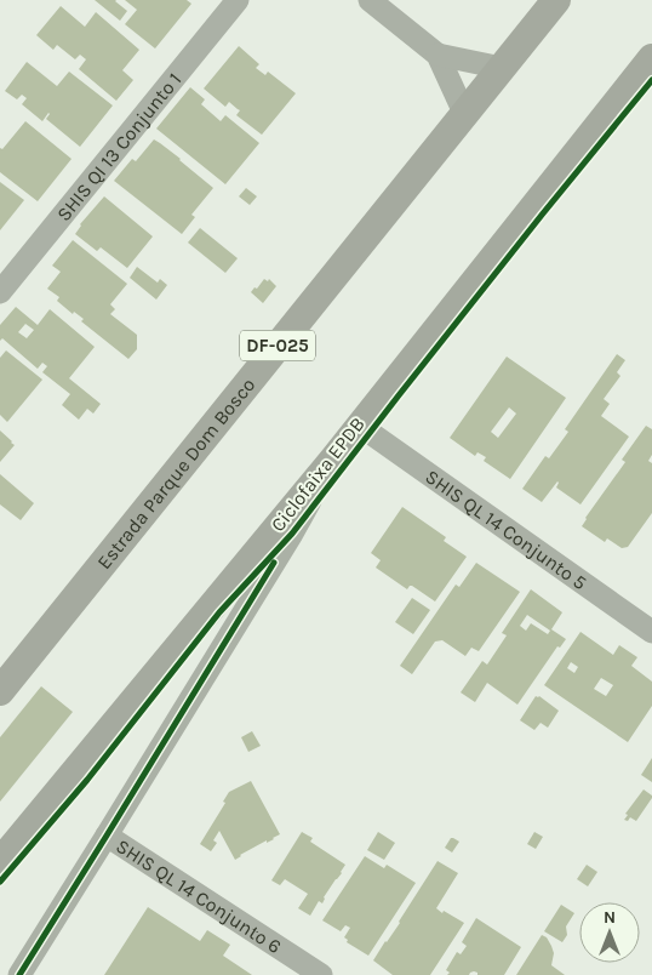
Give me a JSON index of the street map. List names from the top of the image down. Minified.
{"streets":{"main road":["DF-025","Estrada Parque Dom Bosco"],"street":["SHIS QI 13 Conjunto 1","SHIS QL 14 Conjunto 5","SHIS QL 14 Conjunto 6"],"cycle path":["Ciclofaixa EPDB"]},"north":"top"}
